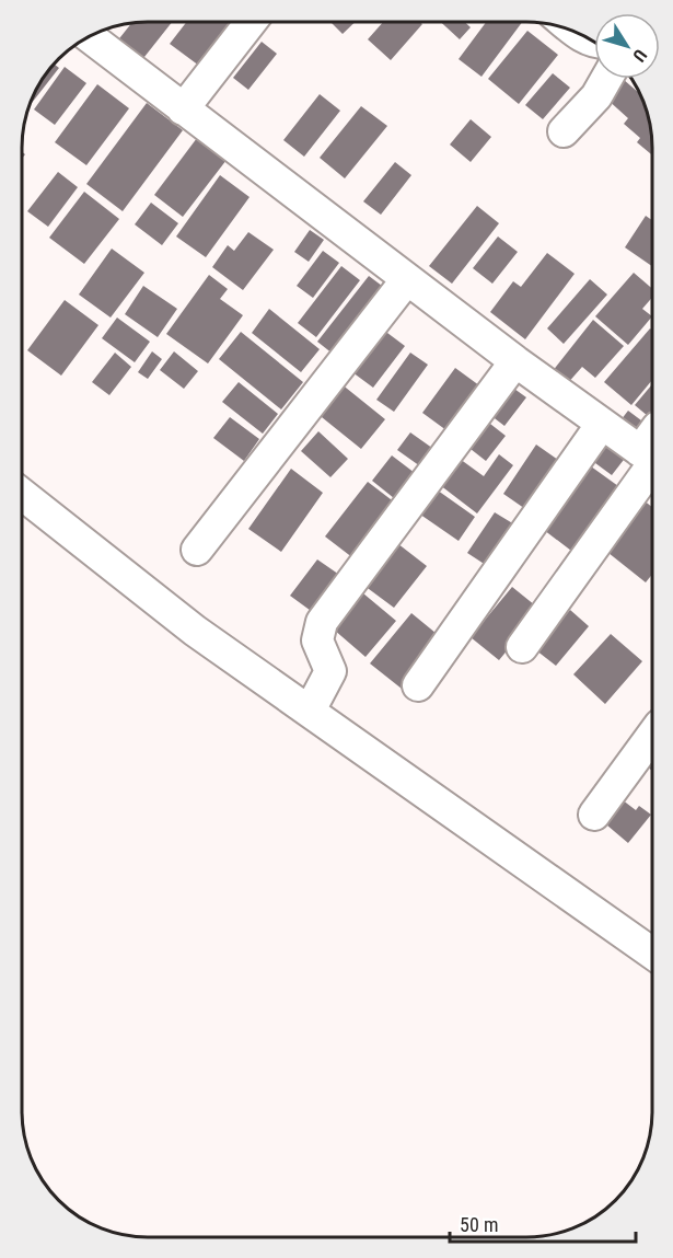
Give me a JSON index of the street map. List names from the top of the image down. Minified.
{"scale_bar":"50 m","north":"bottom right"}
